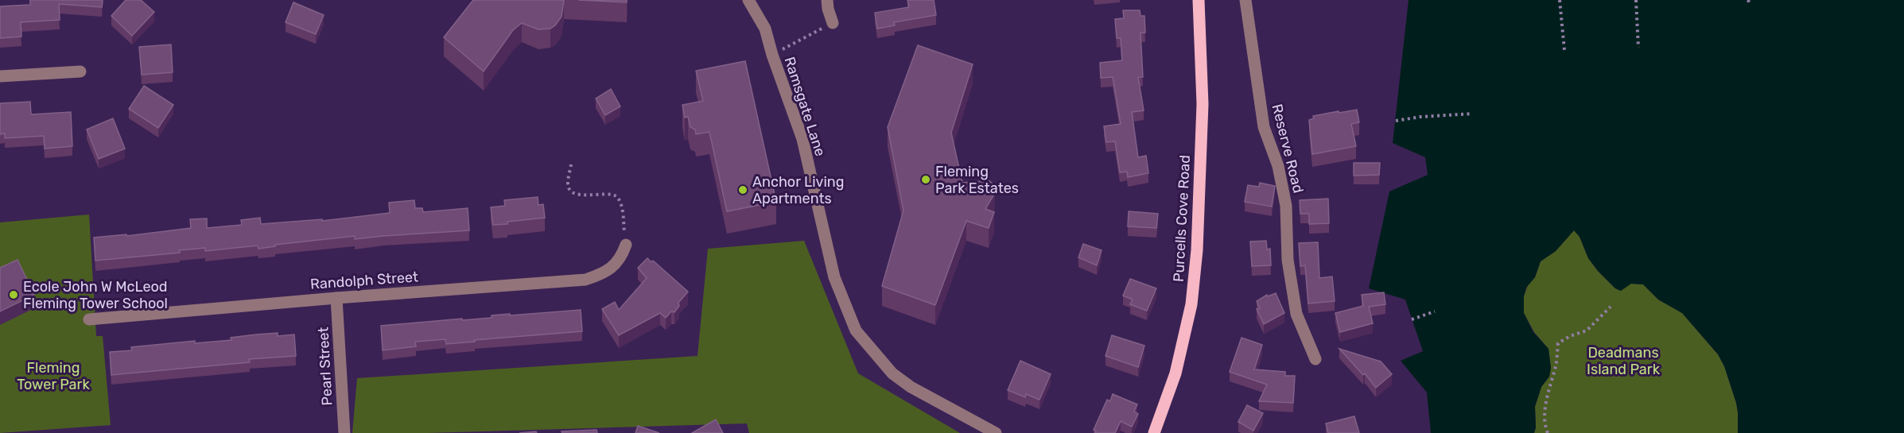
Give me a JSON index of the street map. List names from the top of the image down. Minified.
{"streets":{"main road":["Purcells Cove Road"],"street":["Ramsgate Lane","Reserve Road","Randolph Street","Pearl Street"]},"crossings":[["Randolph Street","Pearl Street"]],"parks":["Deadmans Island Park","Fleming Tower Park"],"places":["Fleming Park Estates","Anchor Living Apartments","Ecole John W McLeod Fleming Tower School"]}
